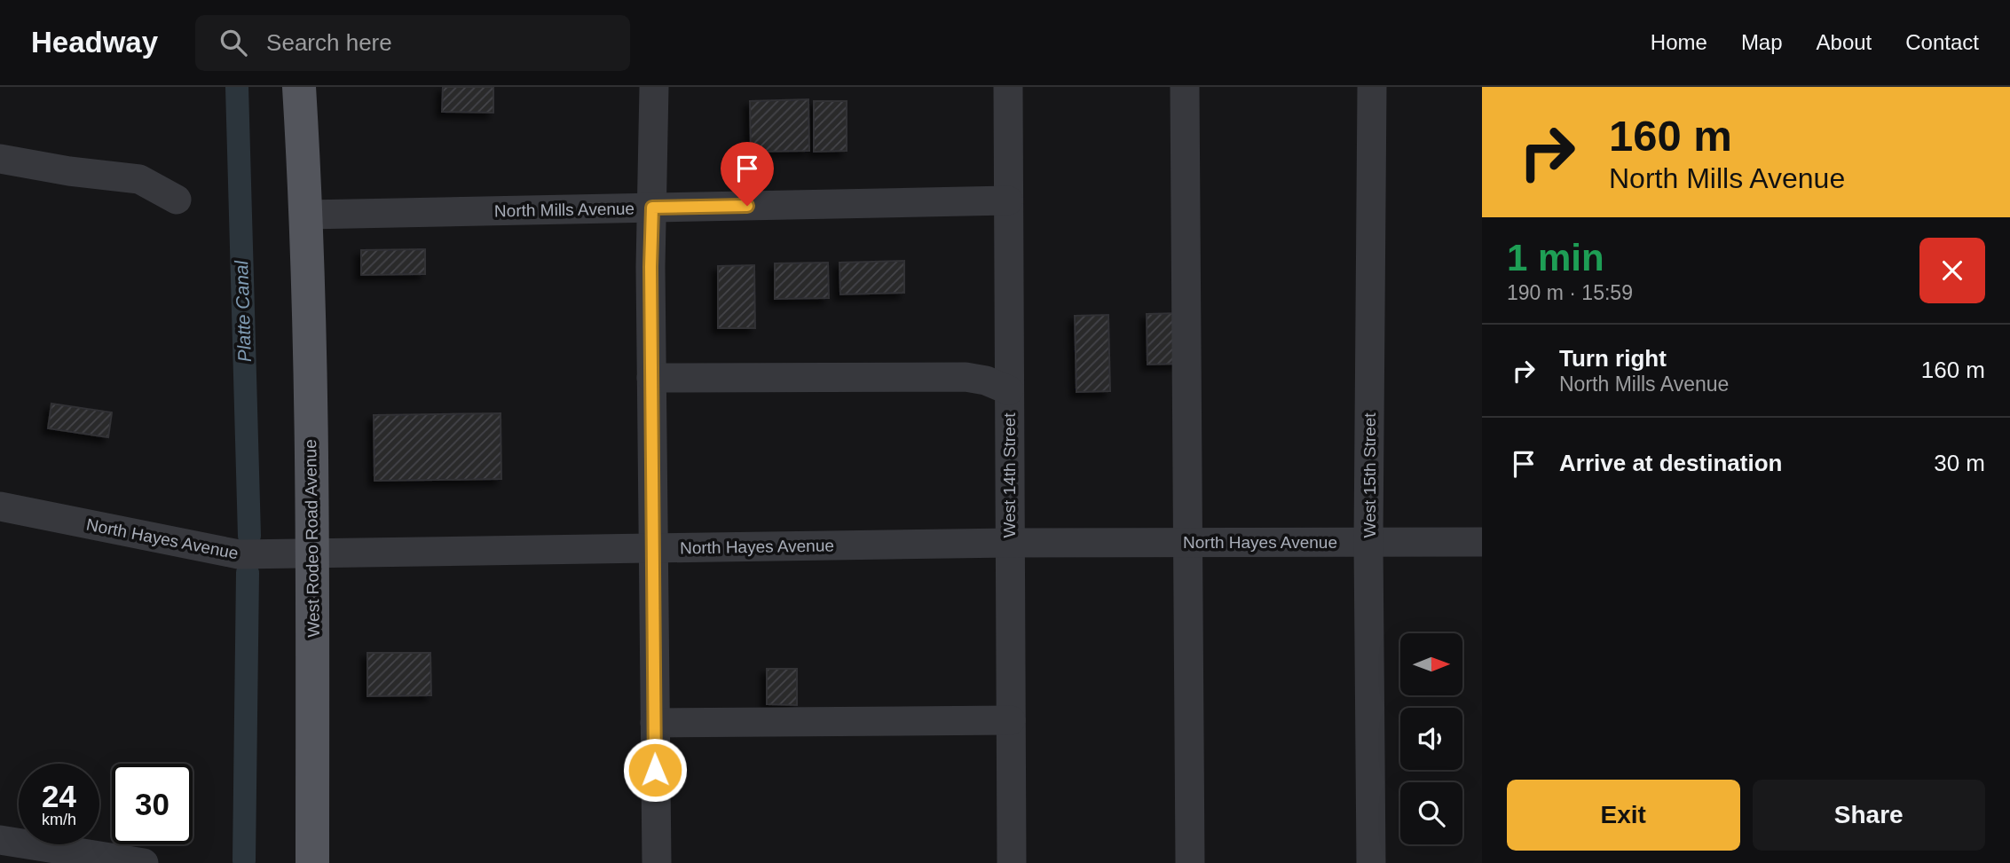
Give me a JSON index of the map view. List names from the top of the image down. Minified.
{"streets":{"main road":["West Rodeo Road Avenue"],"street":["North Mills Avenue","West 14th Street","West 15th Street","North Hayes Avenue"]},"crossings":[["North Mills Avenue","West 14th Street"],["North Mills Avenue","West Rodeo Road Avenue"],["West 14th Street","North Hayes Avenue"],["West 15th Street","North Hayes Avenue"],["North Hayes Avenue","West Rodeo Road Avenue"]],"water":["Platte Canal"],"north":"right","page":{"header":"Headway","search":"Search here","nav":["Home","Map","About","Contact"],"turn":["160 m","North Mills Avenue"],"heading":["1 min","190 m · 15:59"],"list":[{"name":"Turn right","note":"North Mills Avenue","value":"160 m"},{"name":"Arrive at destination","value":"30 m"}],"speed":"24 km/h","limit":"30","buttons":["Exit","Share"]}}
